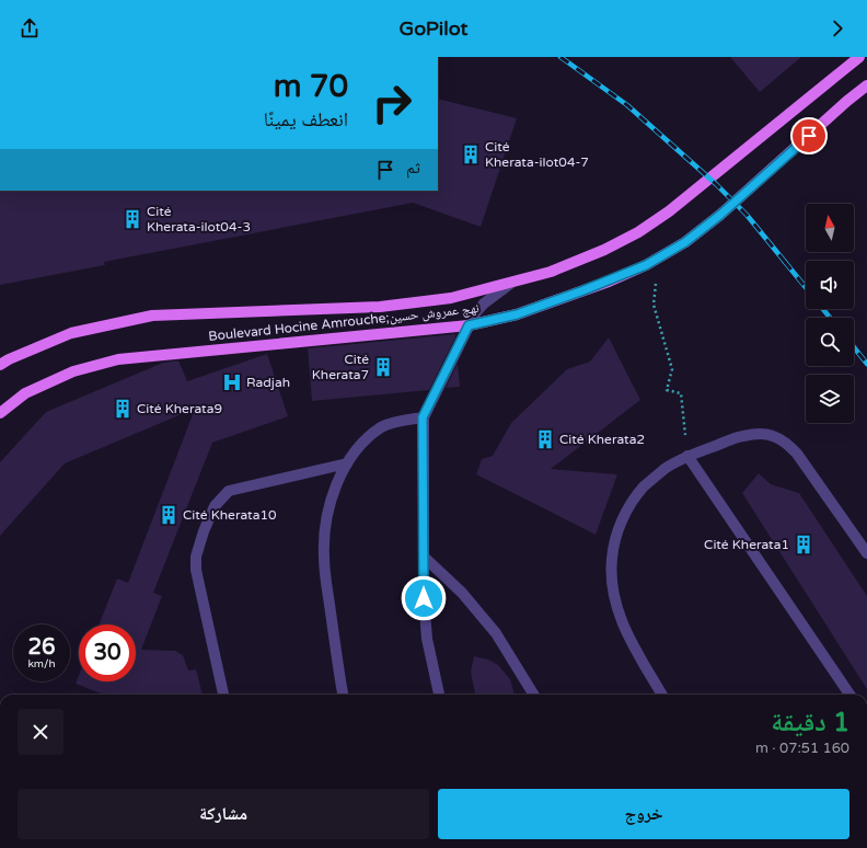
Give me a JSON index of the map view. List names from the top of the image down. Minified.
{"streets":{"main road":["Boulevard Hocine Amrouche;نهج عمروش حسين"]},"places":{"building":["Cité Kherata-ilot04-7","Cité Kherata-ilot04-3","Cité Kherata7","Cité Kherata9","Cité Kherata2","Cité Kherata10","Cité Kherata1"],"hospital":["Radjah"]},"north":"top","page":{"header":"GoPilot","turn":["70 m","انعطف يمينًا"],"then":"ثم","speed":"26 km/h","limit":"30","heading":["1 دقيقة","160 m · 07:51"],"buttons":["خروج","مشاركة"]}}
